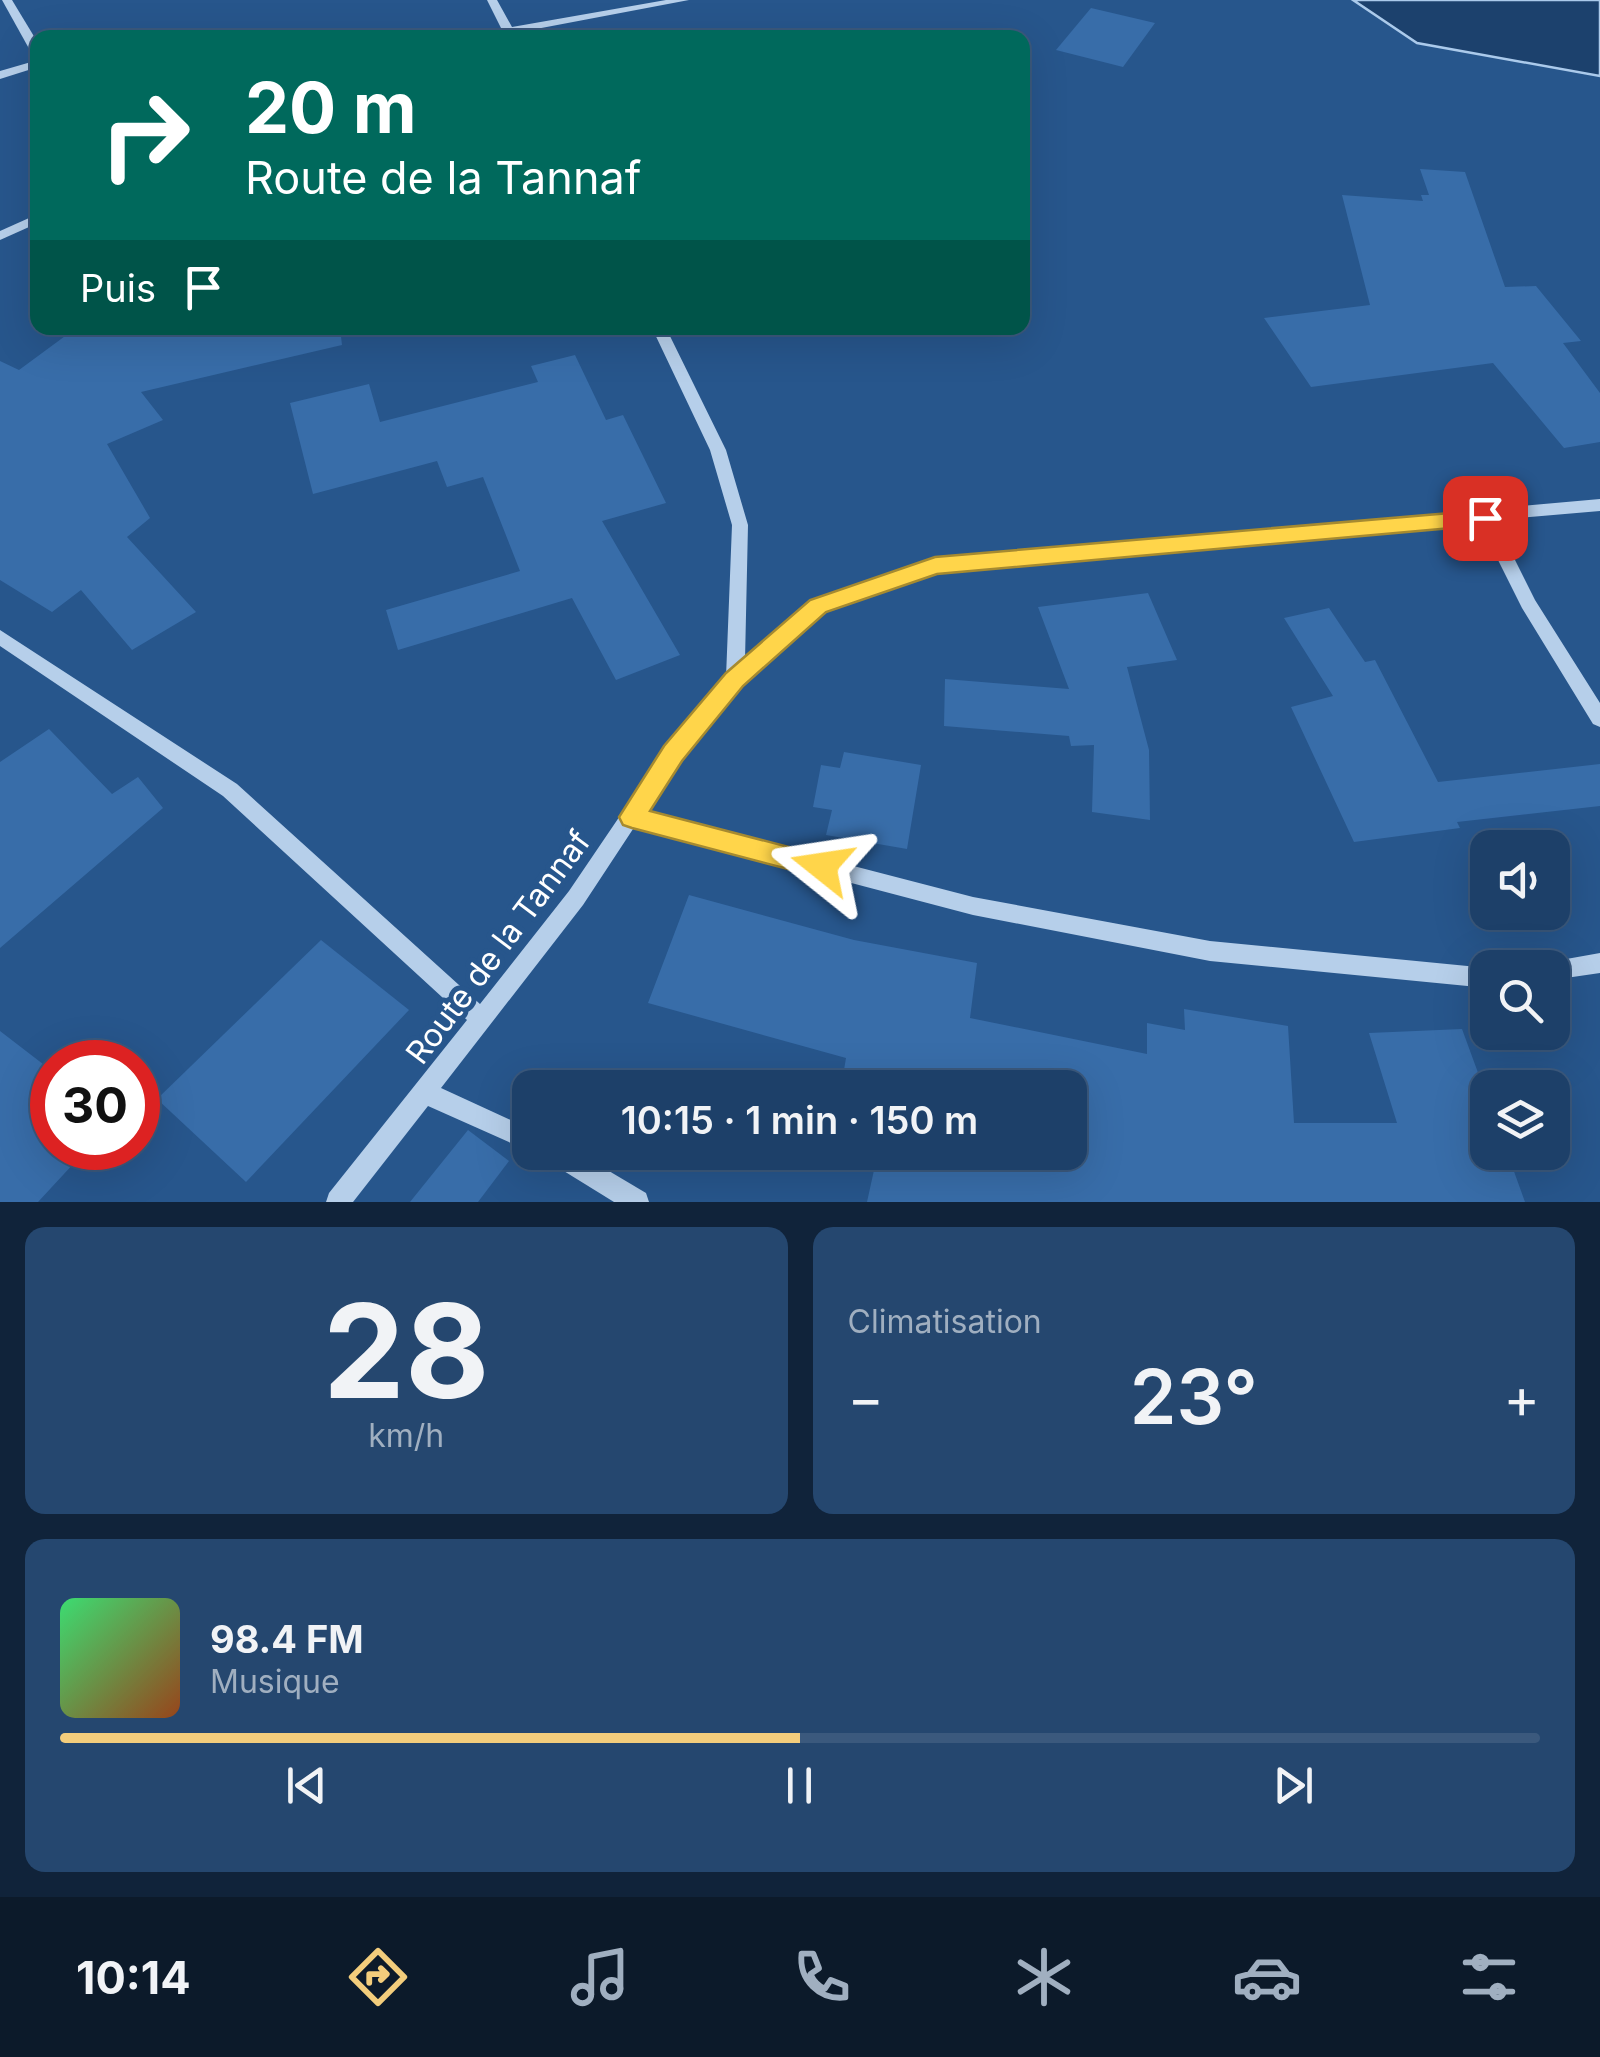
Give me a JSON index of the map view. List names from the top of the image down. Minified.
{"streets":{"street":["Route de la Tannaf"]},"page":{"turn":["20 m","Route de la Tannaf"],"then":"Puis","limit":"30","trip":"10:15 · 1 min · 150 m","tile":[["28","km/h"],"Climatisation"],"heat":["−","23°","+"],"song":["98.4 FM","Musique"],"tabs":"10:14"}}
